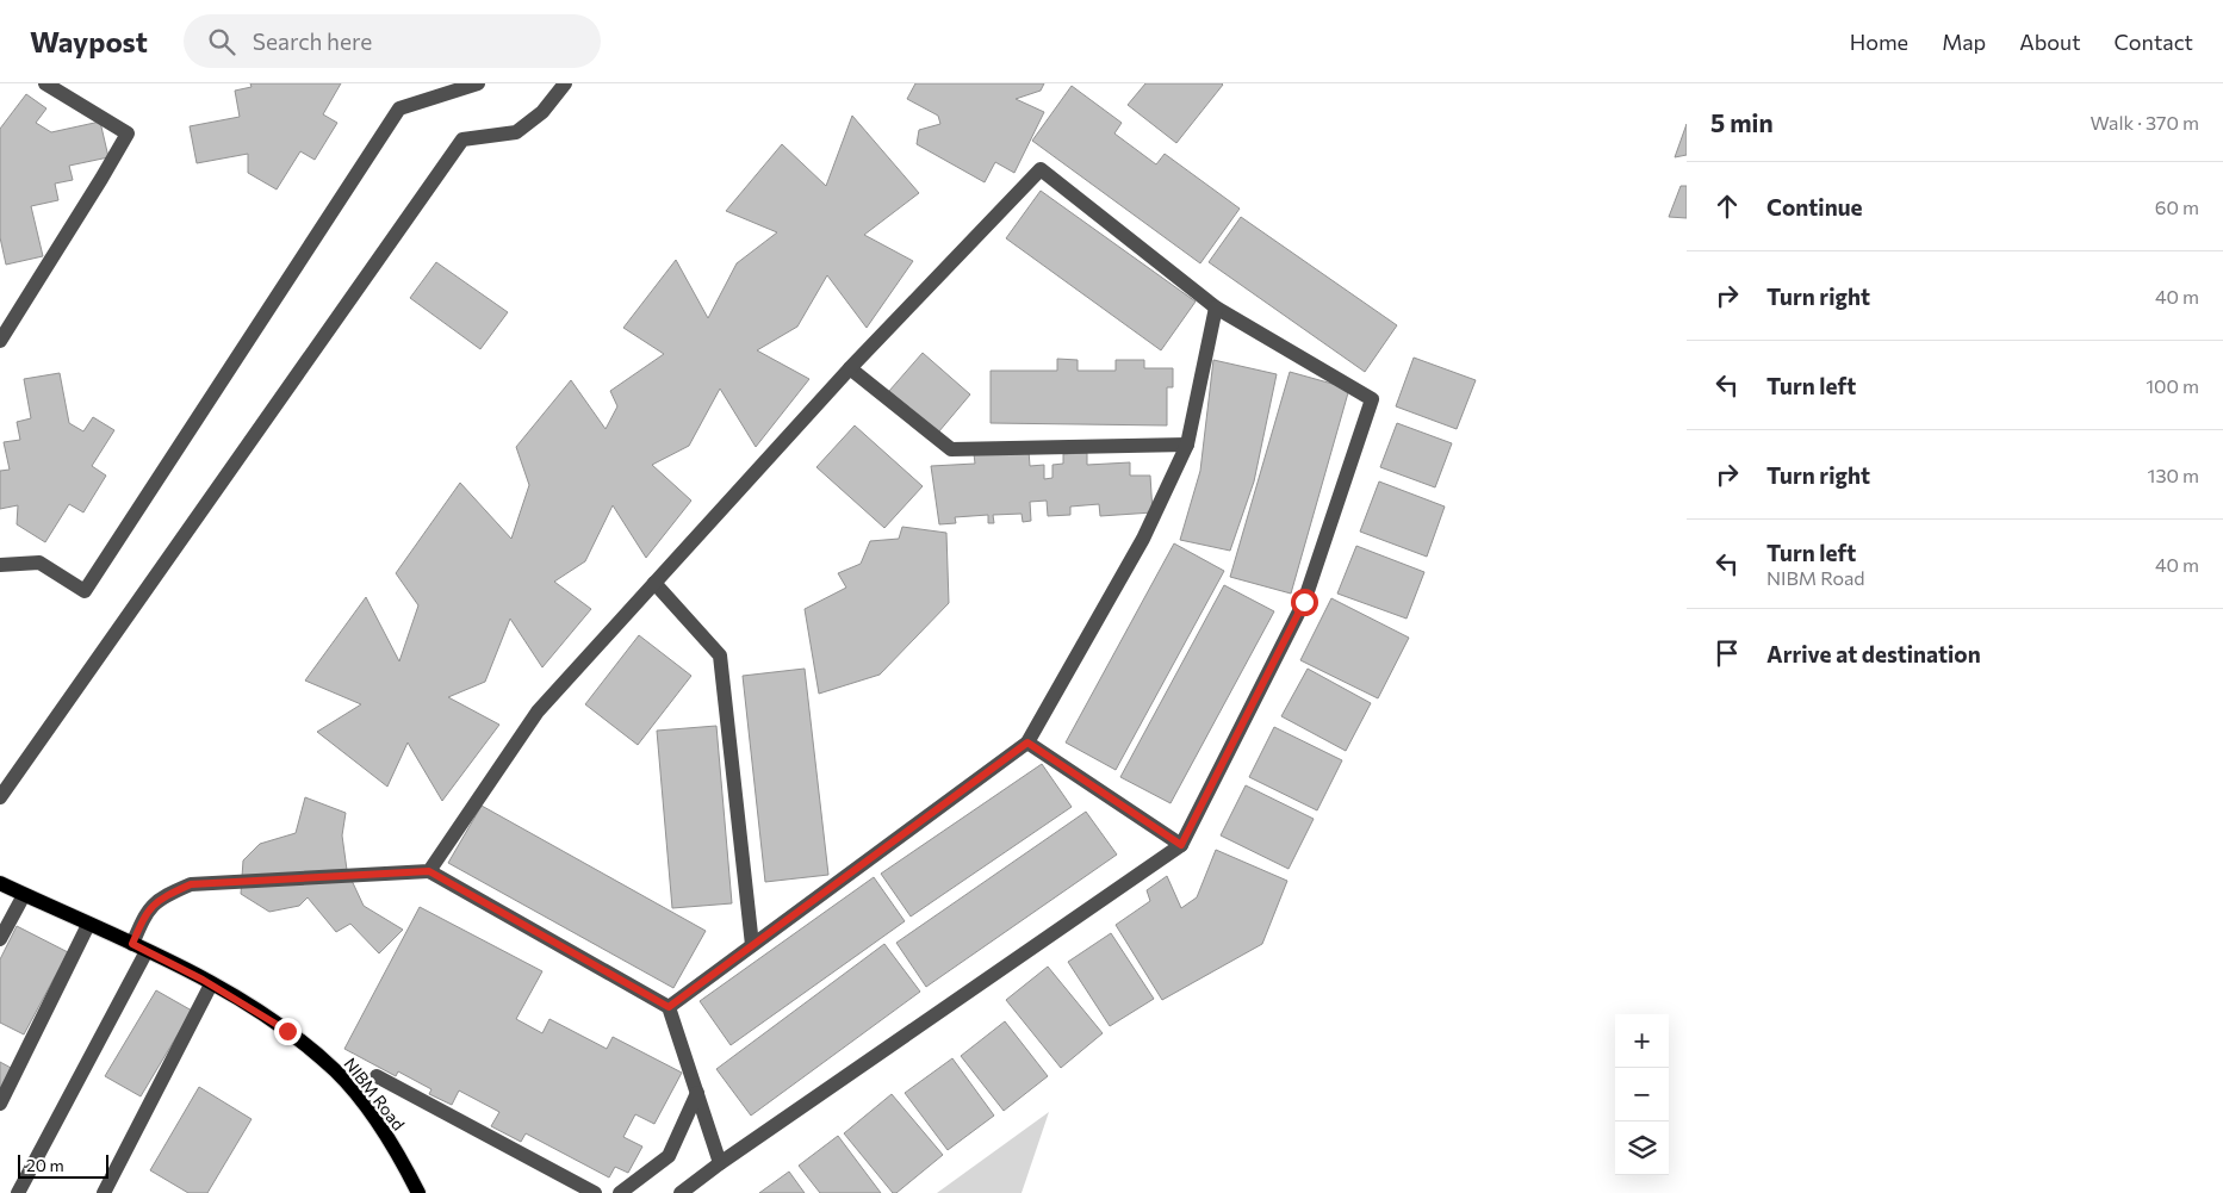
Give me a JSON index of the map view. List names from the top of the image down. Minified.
{"streets":{"main road":["NIBM Road"]},"scale_bar":"20 m","page":{"header":"Waypost","search":"Search here","nav":["Home","Map","About","Contact"],"heading":["5 min","Walk · 370 m"],"list":[["Continue","60 m"],["Turn right","40 m"],["Turn left","100 m"],["Turn right","130 m"],["Turn left","NIBM Road","40 m"],"Arrive at destination"],"map_buttons":["+","−"],"scale":"20 m"}}
